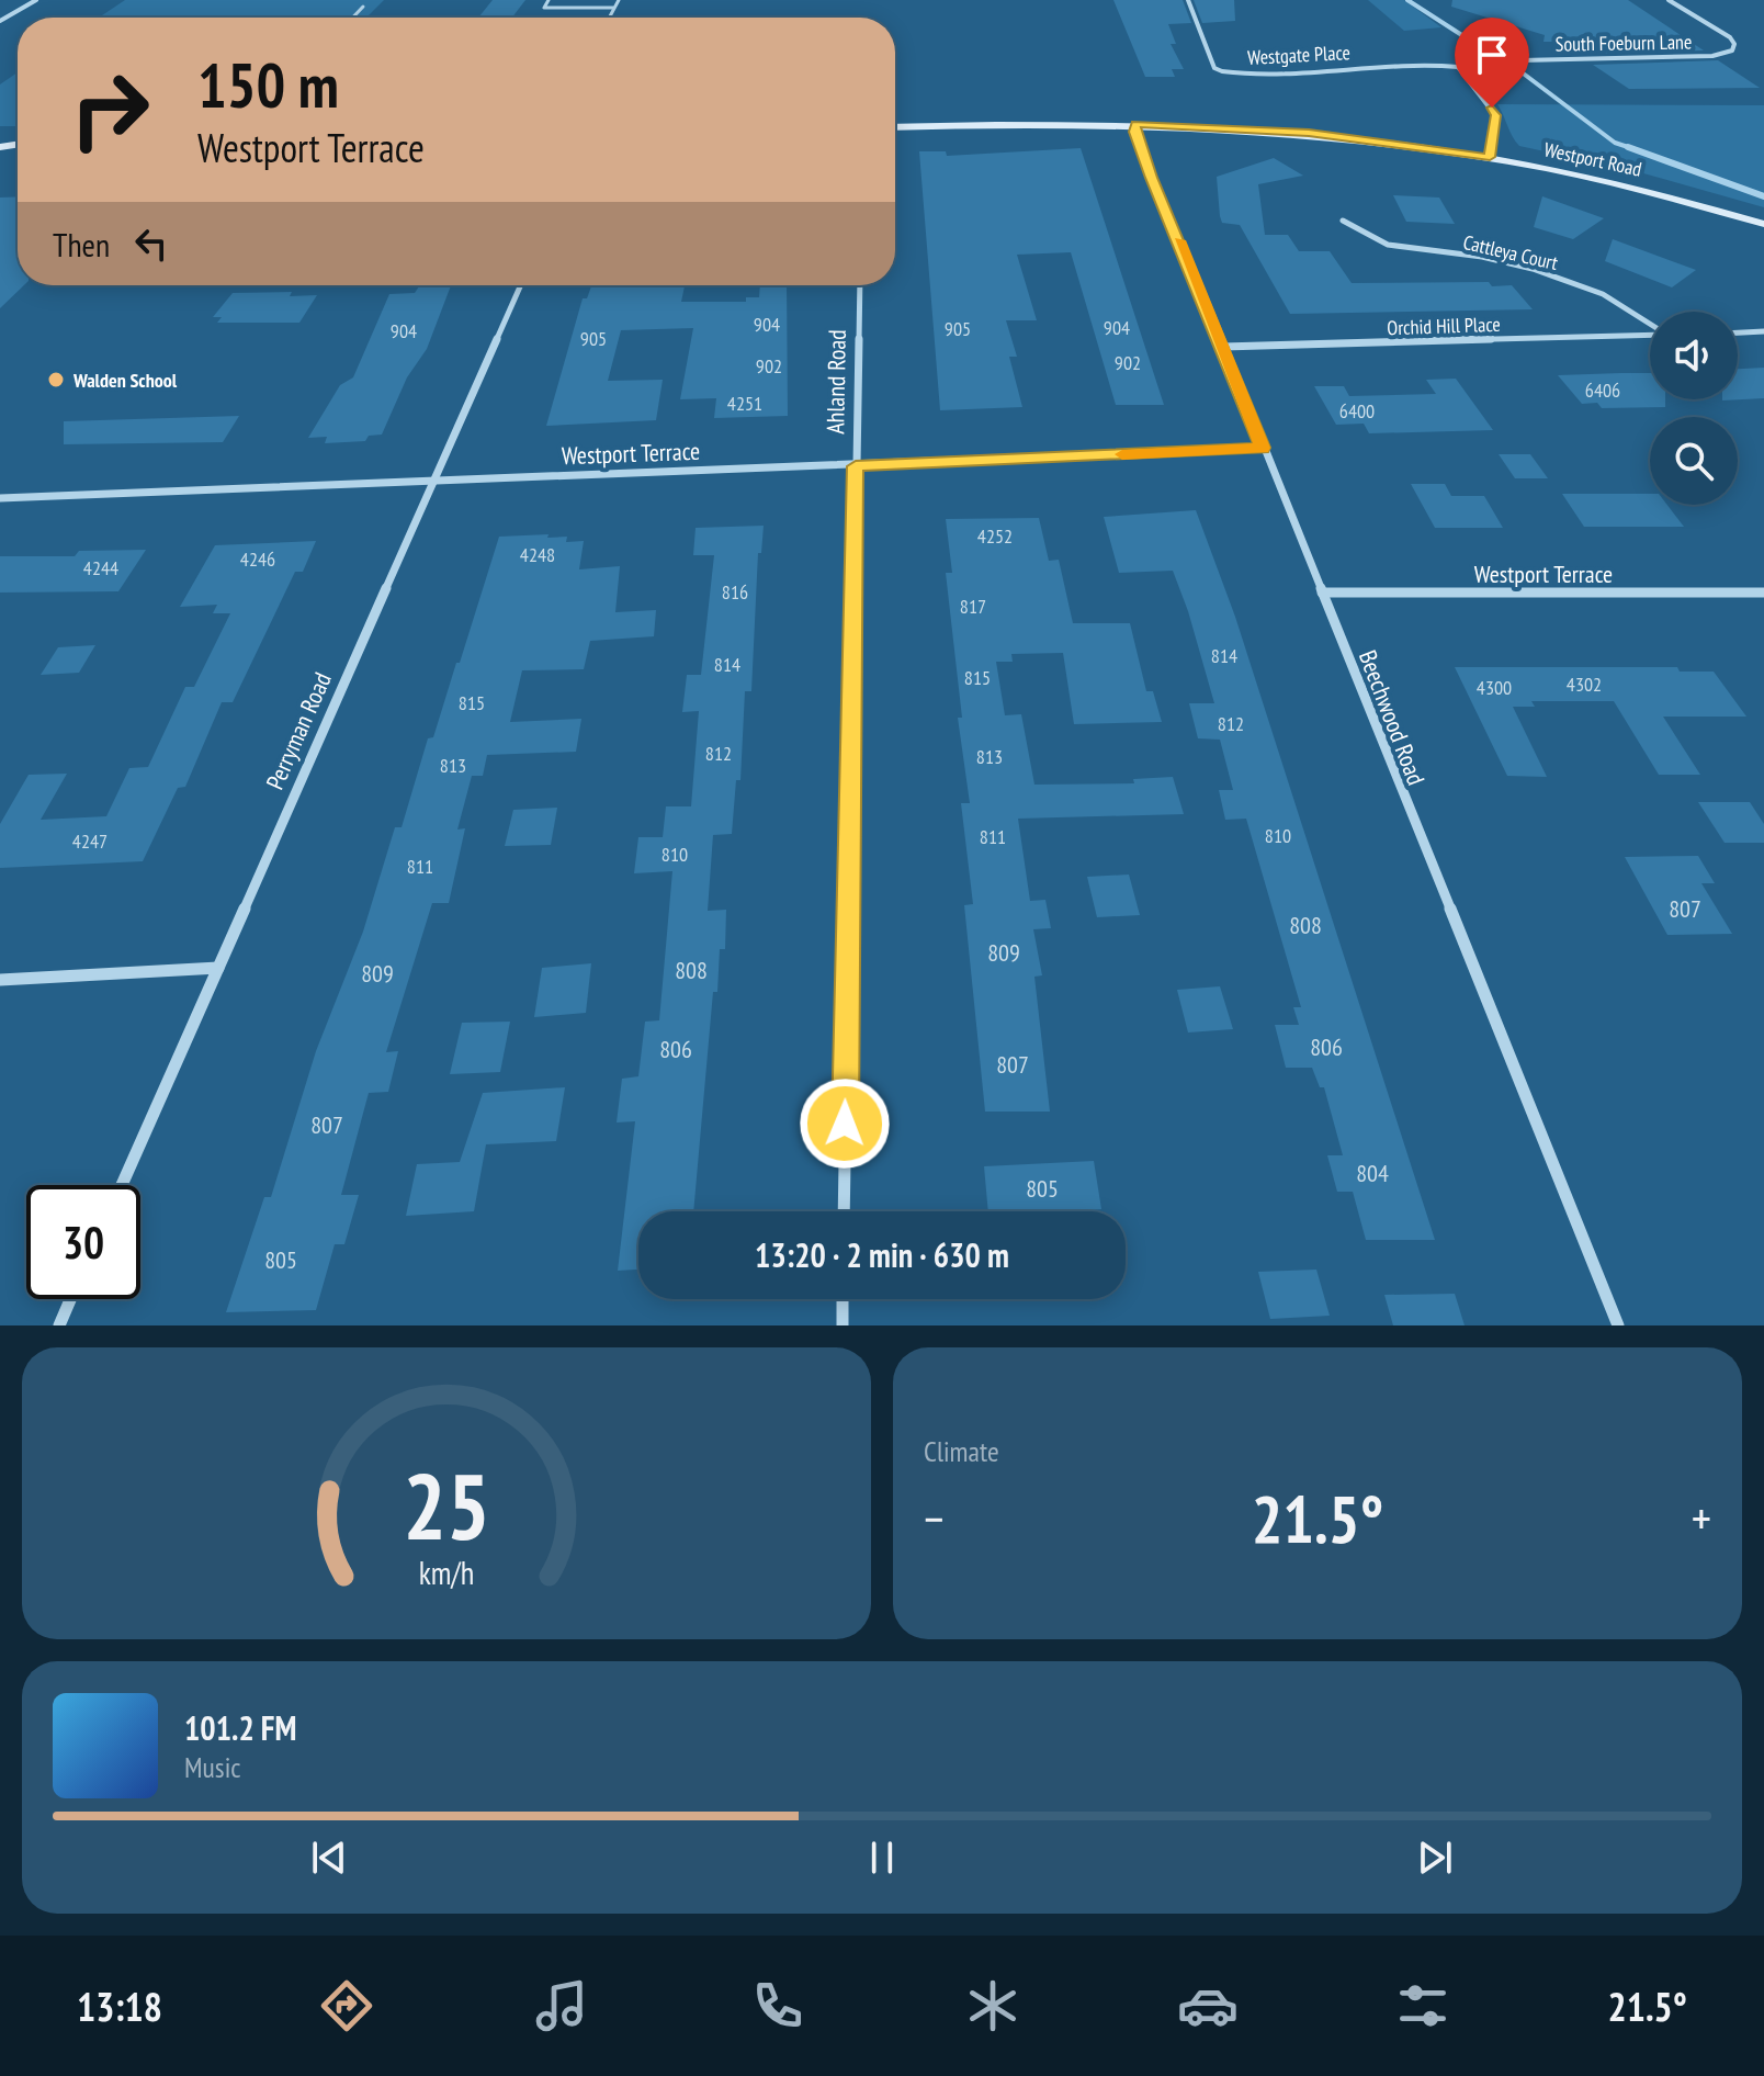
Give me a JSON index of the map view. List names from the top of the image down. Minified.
{"streets":{"main road":["Westport Road"],"street":["South Foeburn Lane","Westgate Place","Cattleya Court","Orchid Hill Place","Ahland Road","Westport Terrace","Beechwood Road","Perryman Road"]},"crossings":[["South Foeburn Lane","Westgate Place"],["Westport Road","Beechwood Road"],["Orchid Hill Place","Beechwood Road"],["Ahland Road","Westport Terrace"],["Westport Terrace","Beechwood Road"],["Westport Terrace","Perryman Road"]],"places":["Walden School"],"house_numbers":["904","904","905","904","905","902","902","6406","4251","6400","4252","4248","4246","4244","816","817","814","814","815","4302","4300","815","812","812","813","813","810","811","4247","810","811","807","808","809","808","809","806","806","807","807","804","805","805"],"page":{"turn":["150 m","Westport Terrace"],"then":"Then","limit":"30","trip":"13:20 · 2 min · 630 m","tile":"Climate","heat":["−","21.5°","+"],"song":["101.2 FM","Music"],"tabs":["13:18","21.5°"],"gauge":["25","km/h"]}}
